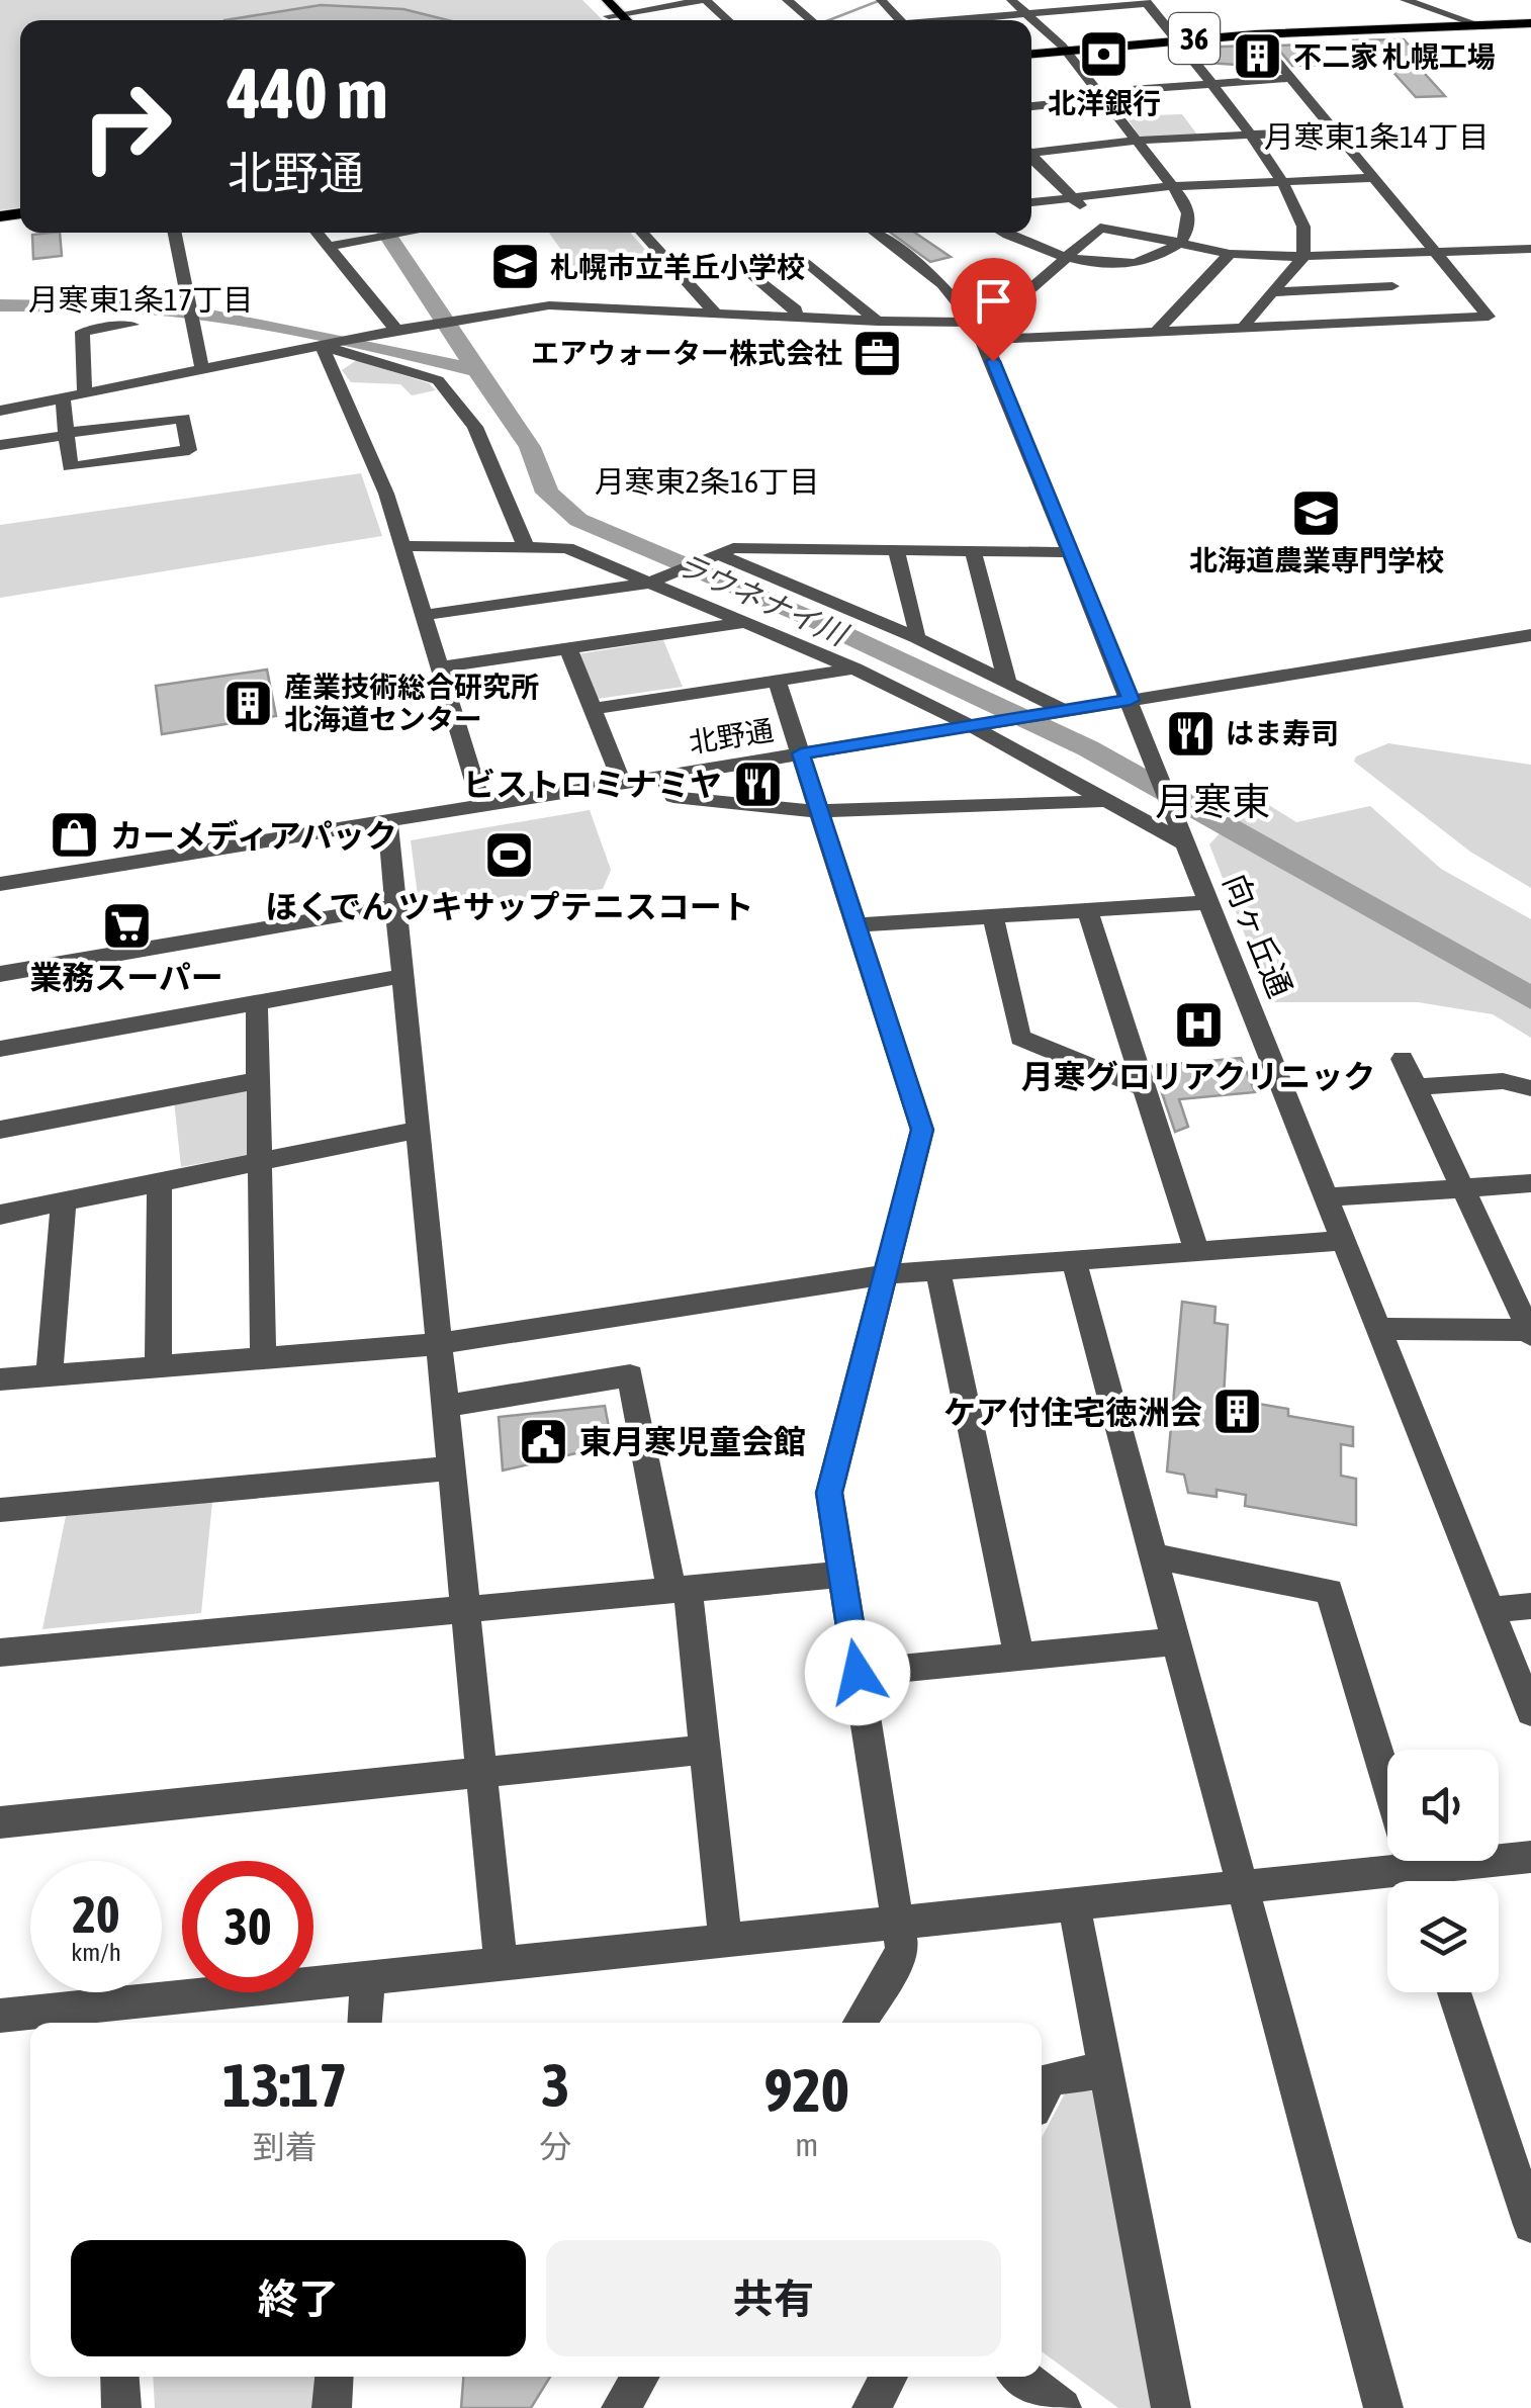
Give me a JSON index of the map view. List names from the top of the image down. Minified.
{"streets":{"highway":["36"],"street":["北野通","向ヶ丘通"]},"crossings":[["北野通","向ヶ丘通"]],"districts":["月寒東1条14丁目","月寒東1条17丁目","月寒東2条16丁目","月寒東"],"water":["ラウネナイ川"],"places":{"bank":["北洋銀行"],"building":["不二家 札幌工場","産業技術総合研究所 北海道センター","ケア付住宅徳洲会"],"school or university":["札幌市立羊丘小学校","北海道農業専門学校"],"office":["エアウォーター株式会社"],"restaurant":["はま寿司","ビストロミナミヤ"],"shop":["カーメディアパック"],"sports":["ほくでん ツキサップテニスコート"],"supermarket":["業務スーパー"],"hospital":["月寒グロリアクリニック"],"public building":["東月寒児童会館"]},"page":{"turn":["440 m","北野通"],"speed":"20 km/h","limit":"30","eta":["13:17","到着","3","分","920","m"],"buttons":["終了","共有"]}}
